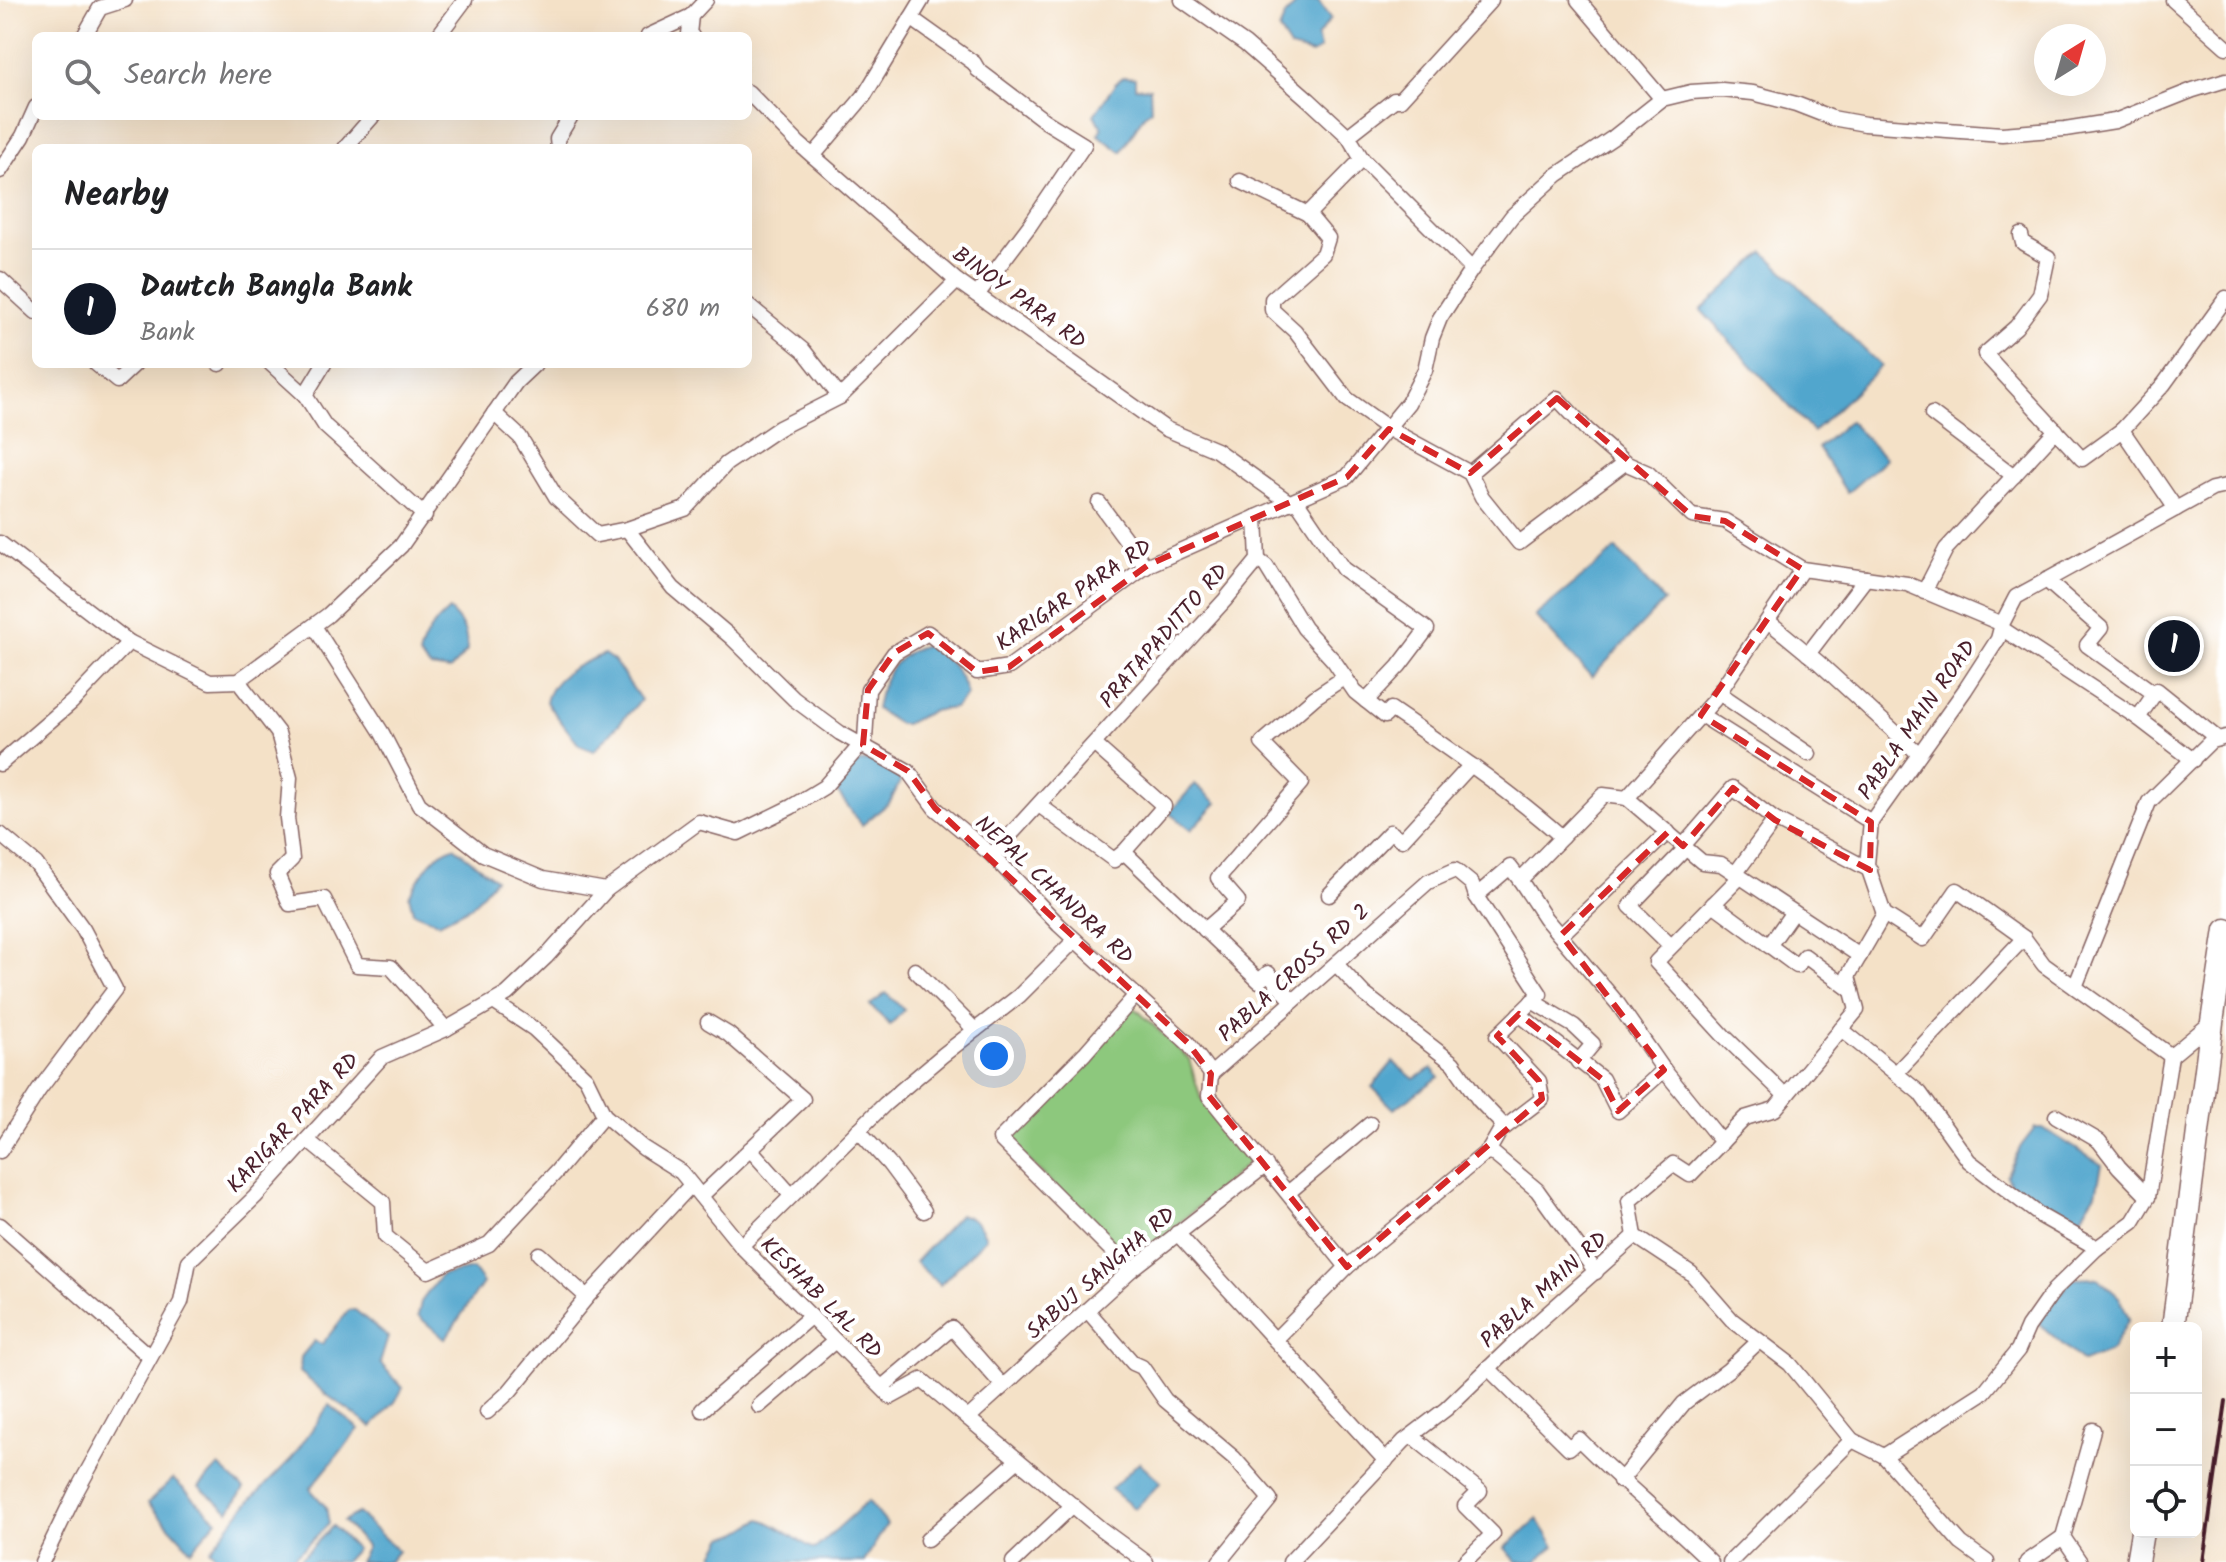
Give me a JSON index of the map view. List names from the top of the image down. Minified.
{"streets":{"street":["BINOY PARA RD","KARIGAR PARA RD","PRATAPADITTO RD","PABLA MAIN ROAD","NEPAL CHANDRA RD","PABLA CROSS RD 2","SABUJ SANGHA RD","PABLA MAIN RD","KESHAB LAL RD"]},"crossings":[["KARIGAR PARA RD","PRATAPADITTO RD"],["KARIGAR PARA RD","NEPAL CHANDRA RD"],["KARIGAR PARA RD","KESHAB LAL RD"],["PRATAPADITTO RD","NEPAL CHANDRA RD"],["PABLA MAIN ROAD","PABLA MAIN RD"],["NEPAL CHANDRA RD","PABLA CROSS RD 2"],["SABUJ SANGHA RD","KESHAB LAL RD"]],"north":"top right","page":{"search":"Search here","heading":"Nearby","list":[{"mark":"1","name":"Dautch Bangla Bank","note":"Bank","value":"680 m"}],"pins":"1","map_buttons":["+","−"]}}
